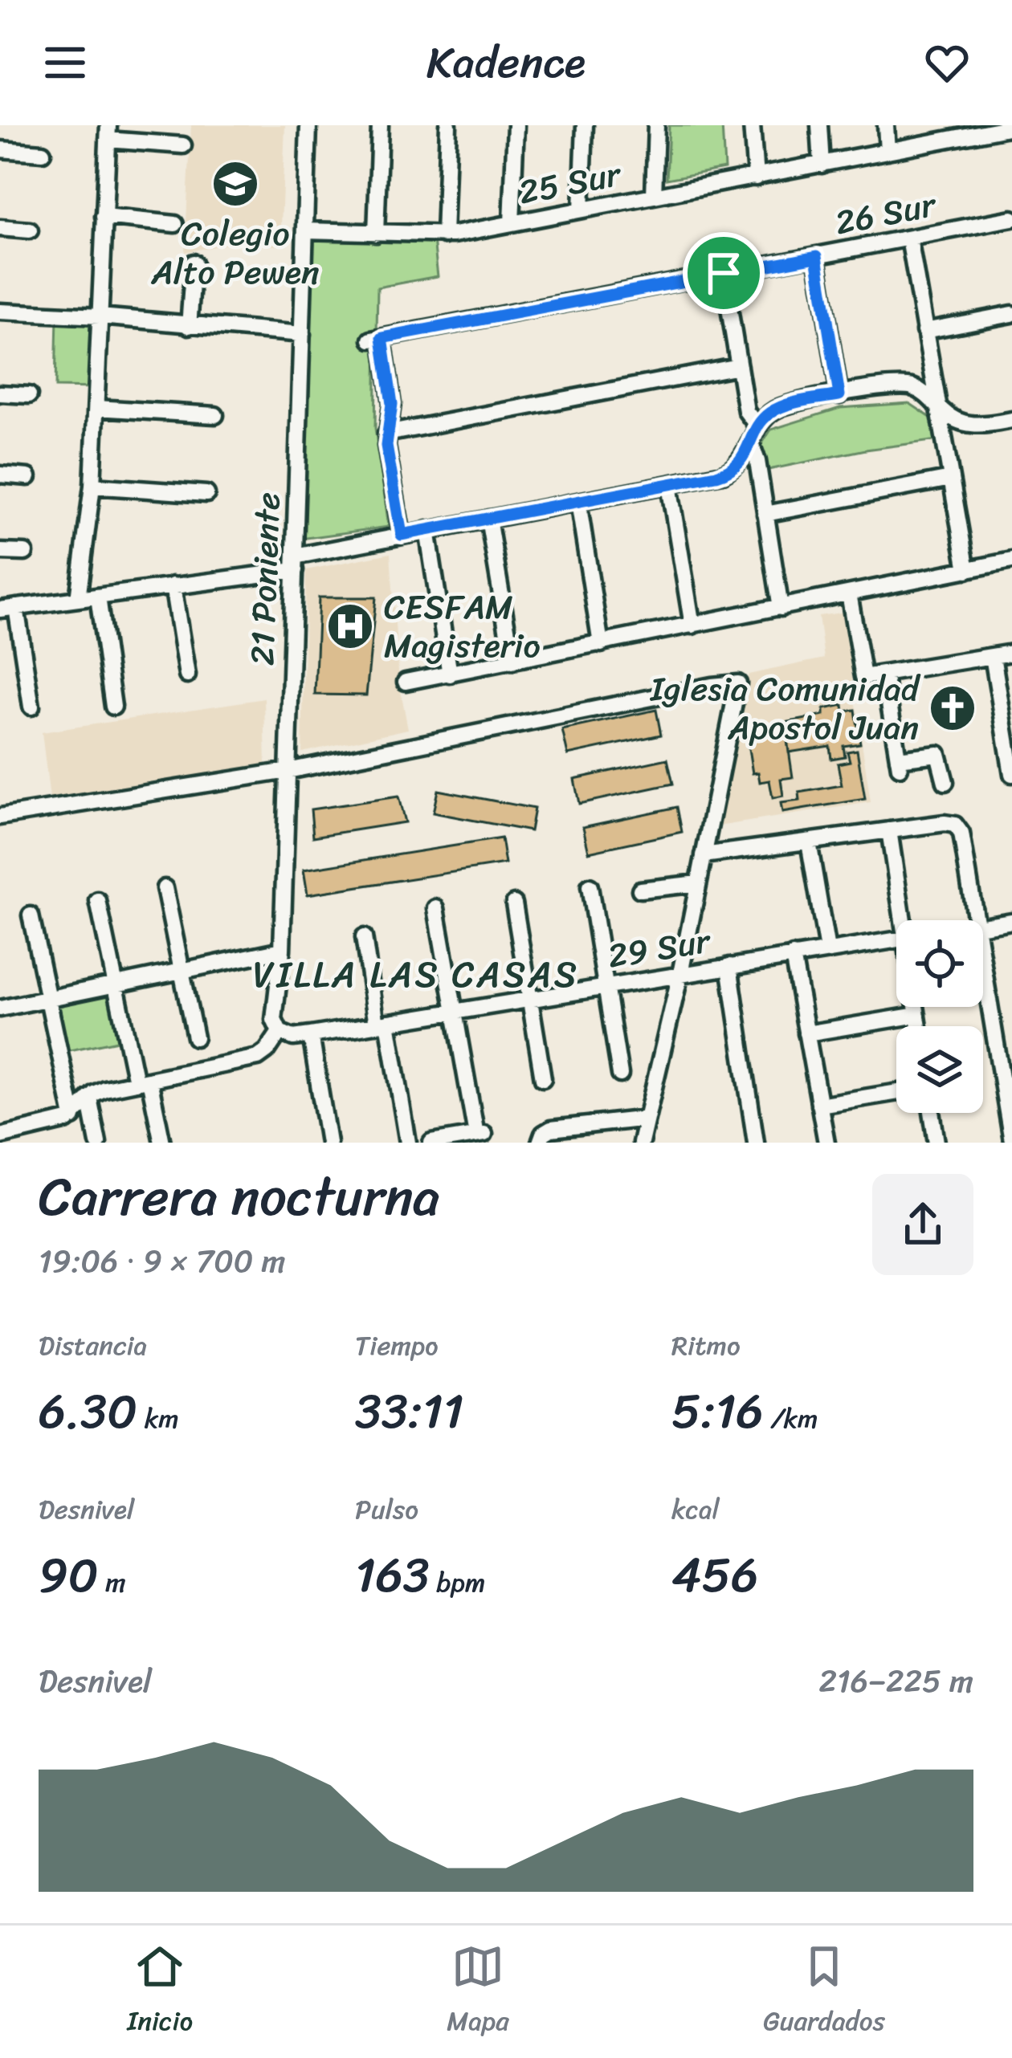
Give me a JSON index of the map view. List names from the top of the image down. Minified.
{"streets":{"street":["25 Sur","26 Sur","21 Poniente","29 Sur"]},"crossings":[["25 Sur","21 Poniente"],["21 Poniente","29 Sur"]],"districts":["VILLA LAS CASAS"],"places":{"school or university":["Colegio Alto Pewen"],"hospital":["CESFAM Magisterio"],"church":["Iglesia Comunidad Apostol Juan"]},"page":{"header":"Kadence","heading":["Carrera nocturna","19:06 · 9 × 700 m"],"stats":[["Distancia","6.30 km"],["Tiempo","33:11"],["Ritmo","5:16 /km"],["Desnivel","90 m"],["Pulso","163 bpm"],["kcal","456"]],"chart":["Desnivel","216–225 m"],"tabs":["Inicio","Mapa","Guardados"]}}
